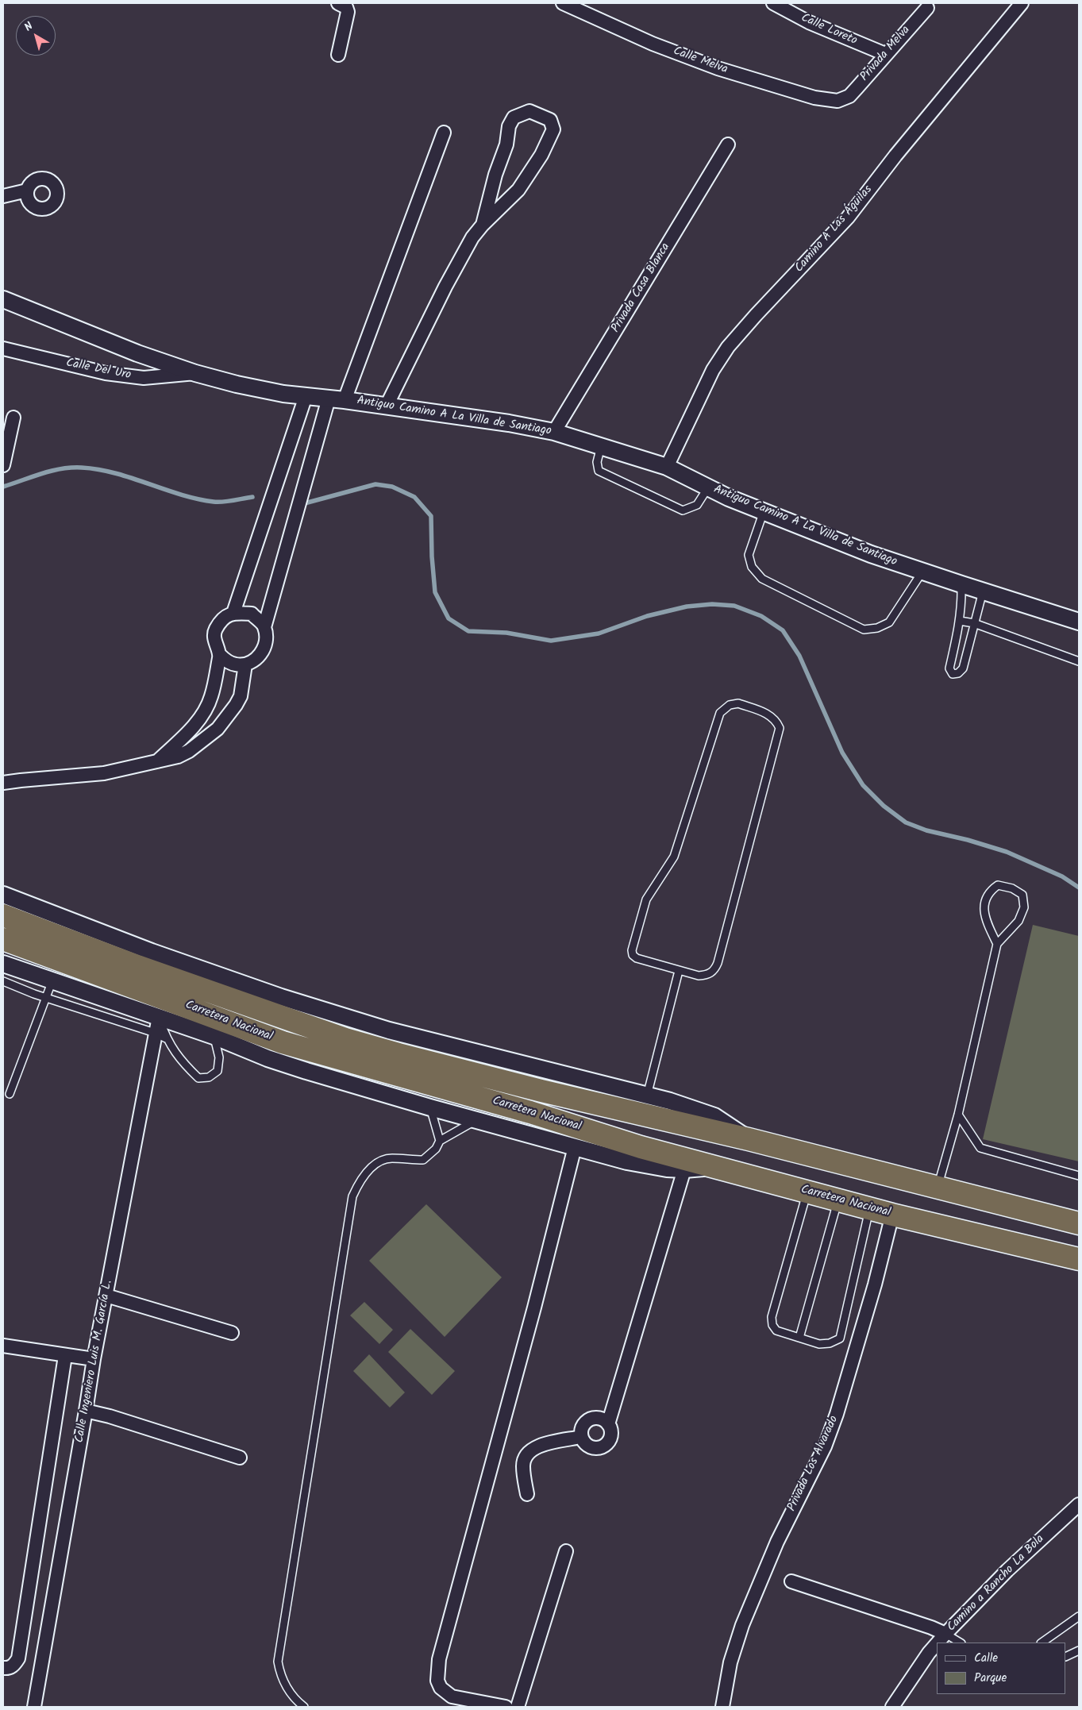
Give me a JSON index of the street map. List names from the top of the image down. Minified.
{"streets":{"highway":["Carretera Nacional"],"street":["Calle Loreto","Privada Melva","Calle Melva","Camino A Las Águilas","Privada Casa Blanca","Calle Del Uro","Antiguo Camino A La Villa de Santiago","Calle Ingeniero Luis M. García L.","Privada Los Alvarado","Camino a Rancho La Bola"]},"crossings":[["Calle Loreto","Privada Melva"],["Privada Melva","Calle Melva"],["Camino A Las Águilas","Antiguo Camino A La Villa de Santiago"],["Privada Casa Blanca","Antiguo Camino A La Villa de Santiago"],["Calle Del Uro","Antiguo Camino A La Villa de Santiago"],["Carretera Nacional","Privada Los Alvarado"]],"legend":["Calle","Parque"],"north":"top left"}
